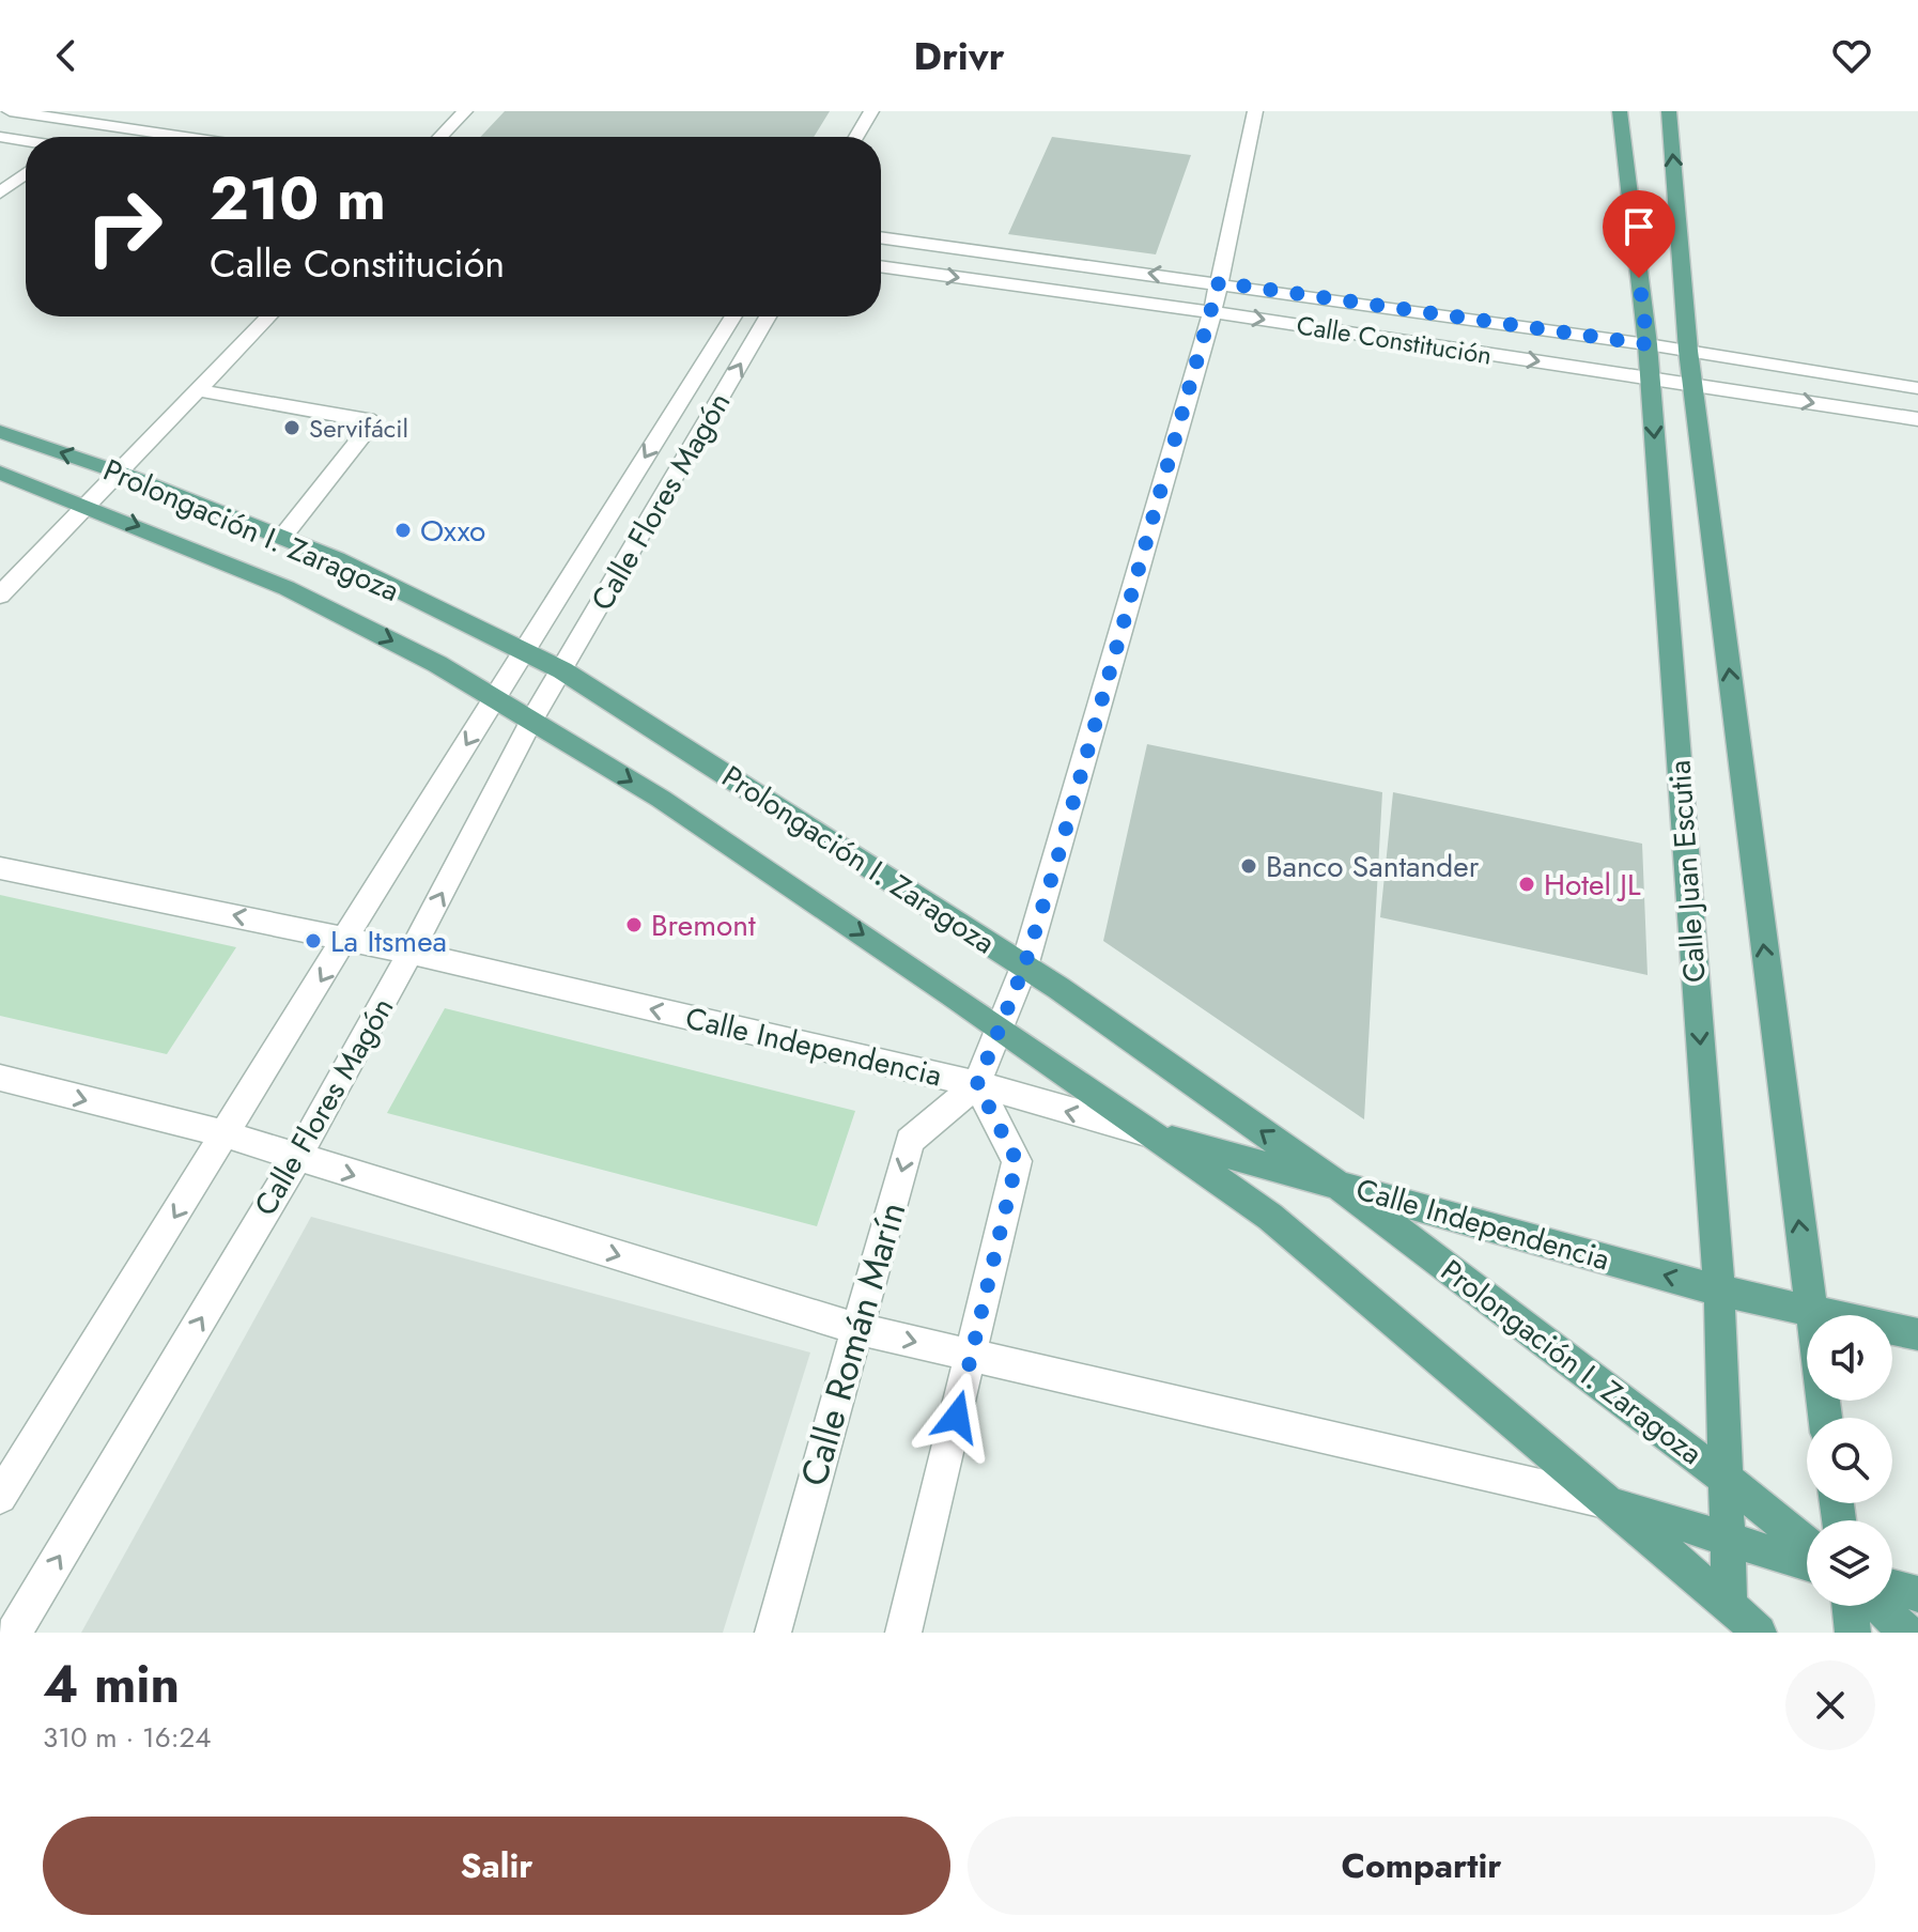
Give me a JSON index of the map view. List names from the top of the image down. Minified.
{"streets":{"main road":["Prolongación I. Zaragoza","Calle Juan Escutia","Calle Independencia"],"street":["Calle Constitución","Calle Flores Magón","Calle Román Marín"]},"crossings":[["Calle Constitución","Calle Juan Escutia"],["Calle Constitución","Calle Román Marín"],["Calle Flores Magón","Prolongación I. Zaragoza"],["Calle Flores Magón","Calle Independencia"],["Prolongación I. Zaragoza","Calle Juan Escutia"],["Prolongación I. Zaragoza","Calle Independencia"],["Prolongación I. Zaragoza","Calle Román Marín"],["Calle Juan Escutia","Calle Independencia"],["Calle Independencia","Calle Román Marín"]],"one_way":["Calle Independencia"],"places":["Servifácil","Oxxo","Banco Santander","Hotel JL","Bremont","La Itsmea"],"page":{"header":"Drivr","turn":["210 m","Calle Constitución"],"heading":["4 min","310 m · 16:24"],"buttons":["Salir","Compartir"]}}
